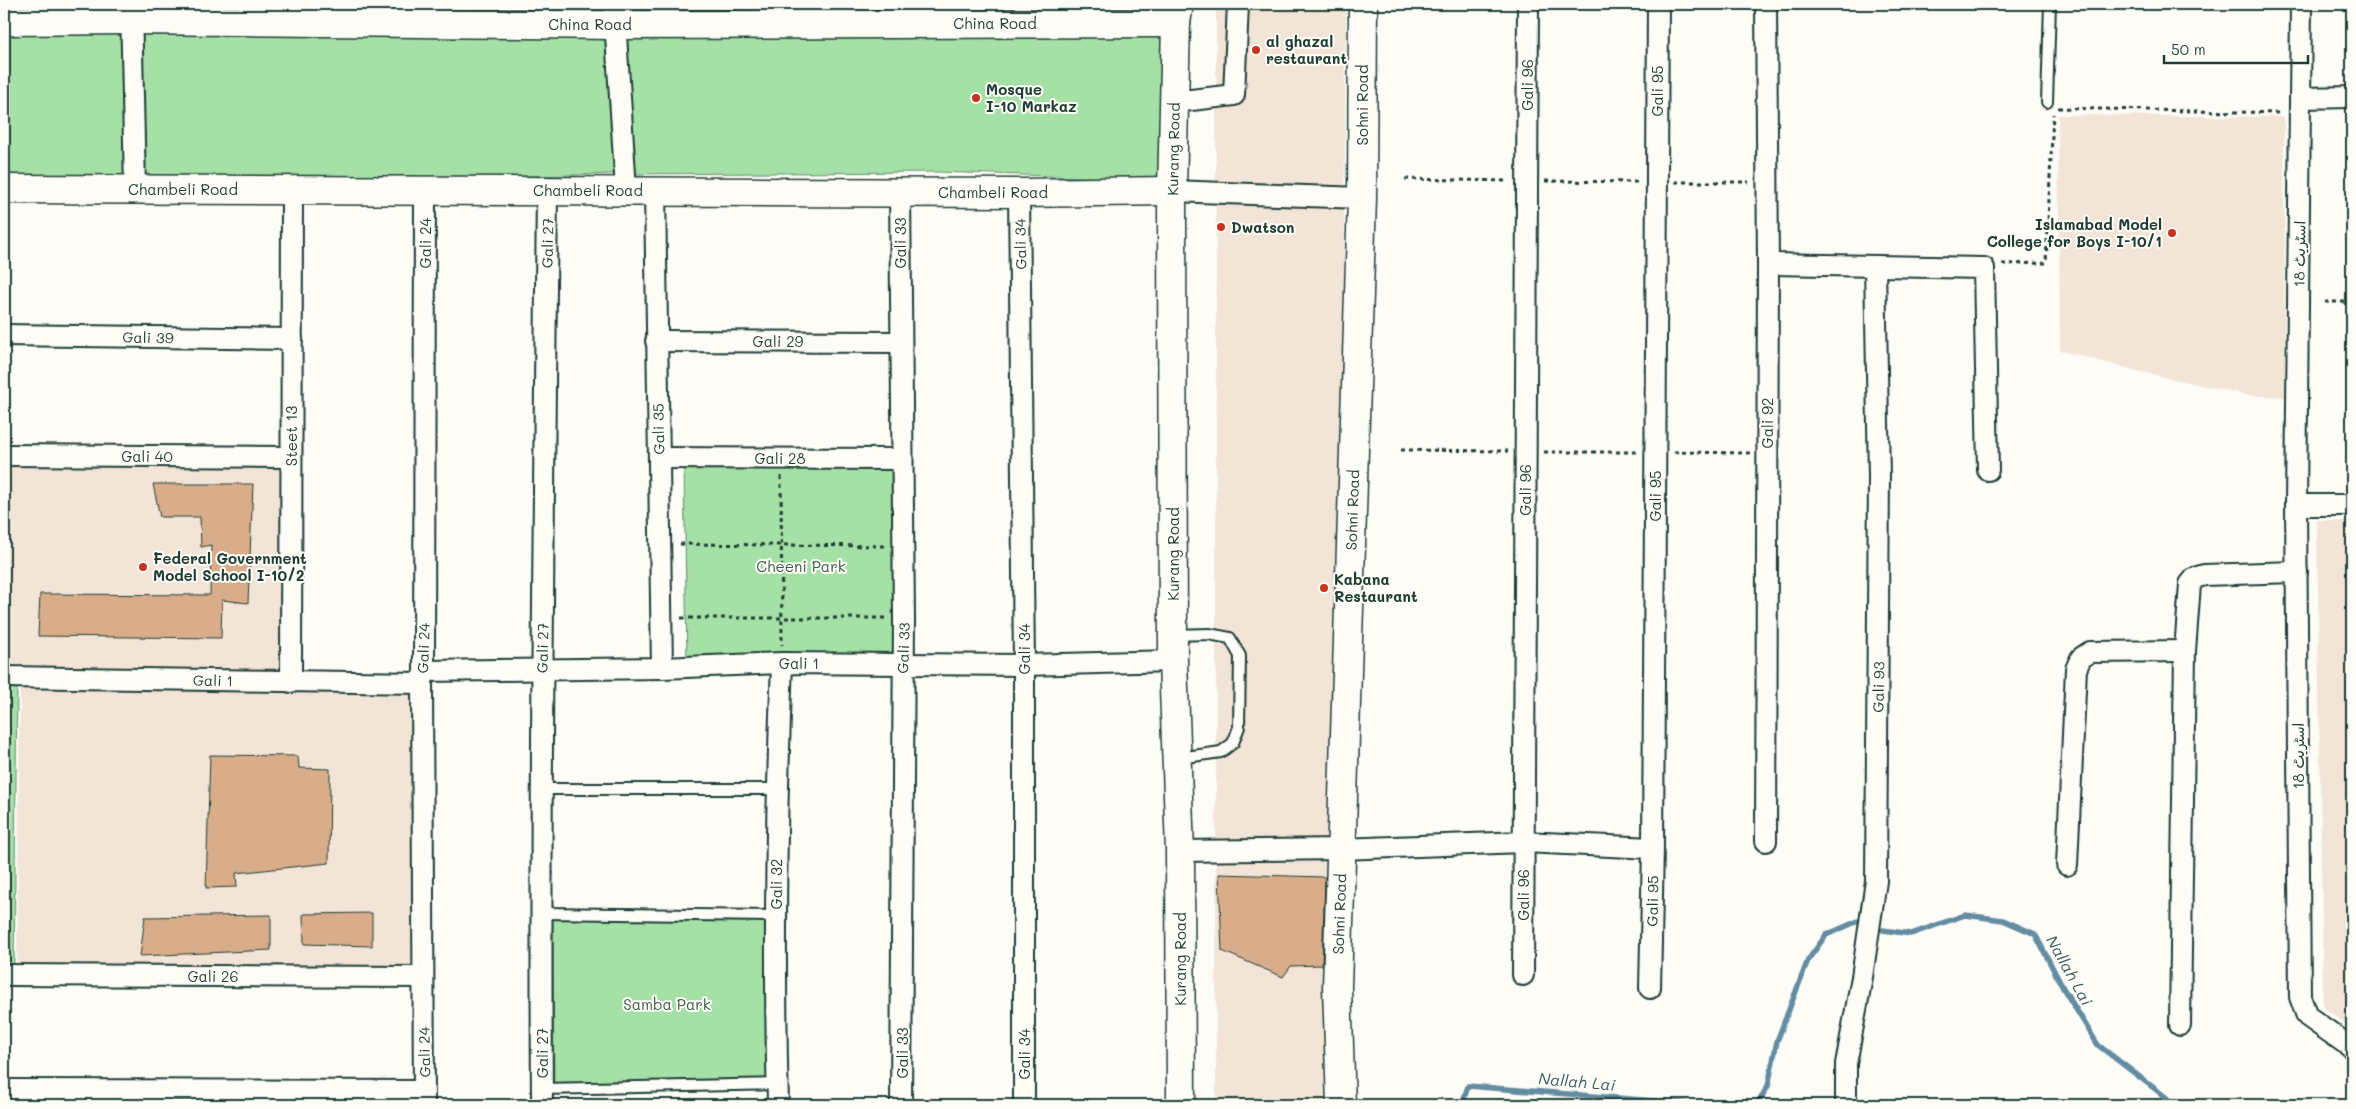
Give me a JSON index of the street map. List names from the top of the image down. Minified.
{"streets":{"street":["China Road","Gali 96","Gali 95","Sohni Road","Kurang Road","Chambeli Road","Gali 24","Gali 27","Gali 33","Gali 34","اسٹریٹ 18","Gali 39","Gali 29","Gali 92","Gali 35","Steet 13","Gali 40","Gali 28","Gali 1","Gali 93","Gali 32","Gali 26"]},"crossings":[["China Road","Kurang Road"],["Kurang Road","Chambeli Road"],["Kurang Road","Gali 1"],["Chambeli Road","Gali 24"],["Chambeli Road","Gali 27"],["Chambeli Road","Gali 33"],["Chambeli Road","Gali 34"],["Chambeli Road","Gali 35"],["Chambeli Road","Steet 13"],["Gali 24","Gali 1"],["Gali 24","Gali 26"],["Gali 27","Gali 1"],["Gali 33","Gali 29"],["Gali 33","Gali 28"],["Gali 33","Gali 1"],["Gali 34","Gali 1"],["Gali 39","Steet 13"],["Gali 29","Gali 35"],["Gali 35","Gali 28"],["Gali 35","Gali 1"],["Steet 13","Gali 40"],["Steet 13","Gali 1"],["Gali 1","Gali 32"]],"water":["Nallah Lai"],"parks":["Cheeni Park","Samba Park"],"places":["al ghazal restaurant","Mosque I-10 Markaz","Dwatson","Islamabad Model College for Boys I-10/1","Federal Government Model School I-10/2","Kabana Restaurant"],"scale_bar":"50 m"}
